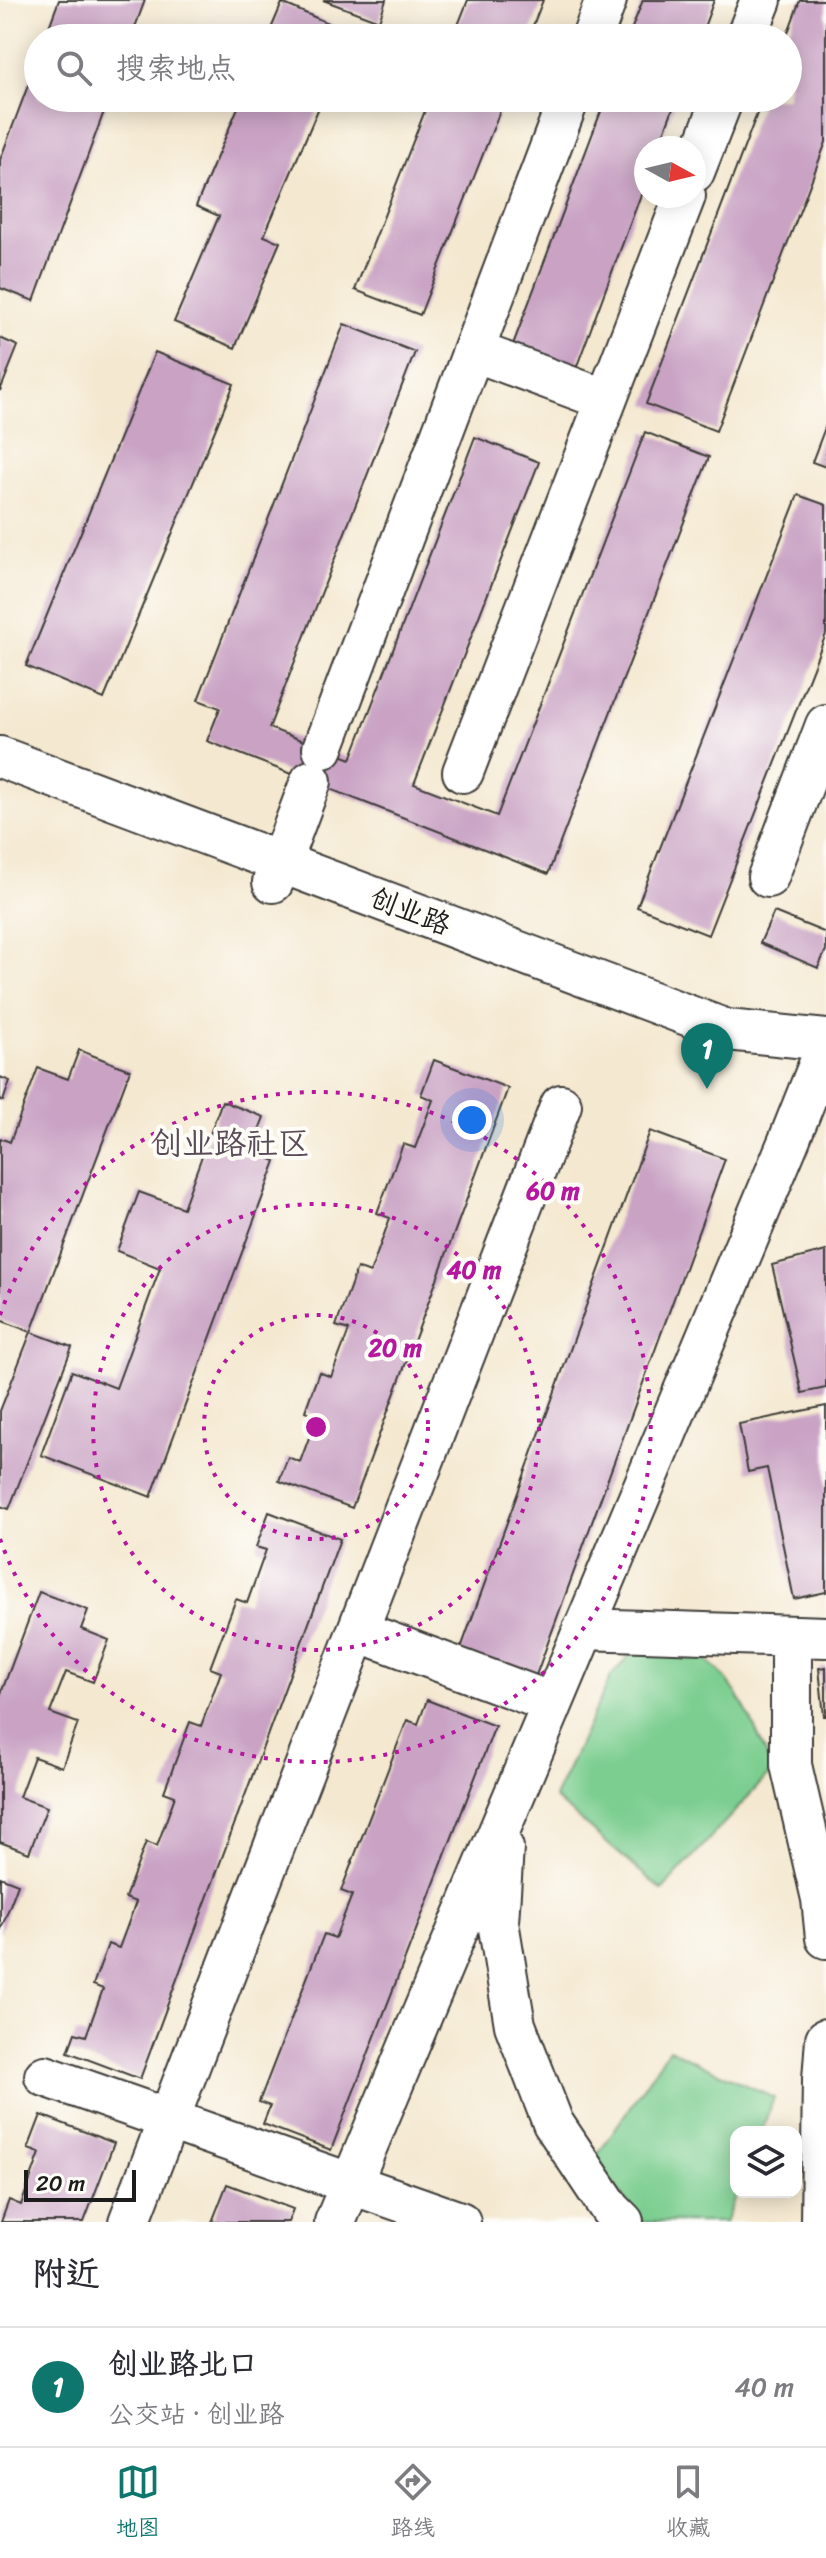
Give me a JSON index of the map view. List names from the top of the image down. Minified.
{"streets":{"street":["创业路"]},"districts":["创业路社区"],"scale_bar":"20 m","north":"right","page":{"search":"搜索地点","pins":"1","scale":"20 m","heading":"附近","list":[{"mark":"1","name":"创业路北口","note":"公交站 · 创业路","value":"40 m"}],"nav":["地图","路线","收藏"]},"rings":["60 m","40 m","20 m"]}
